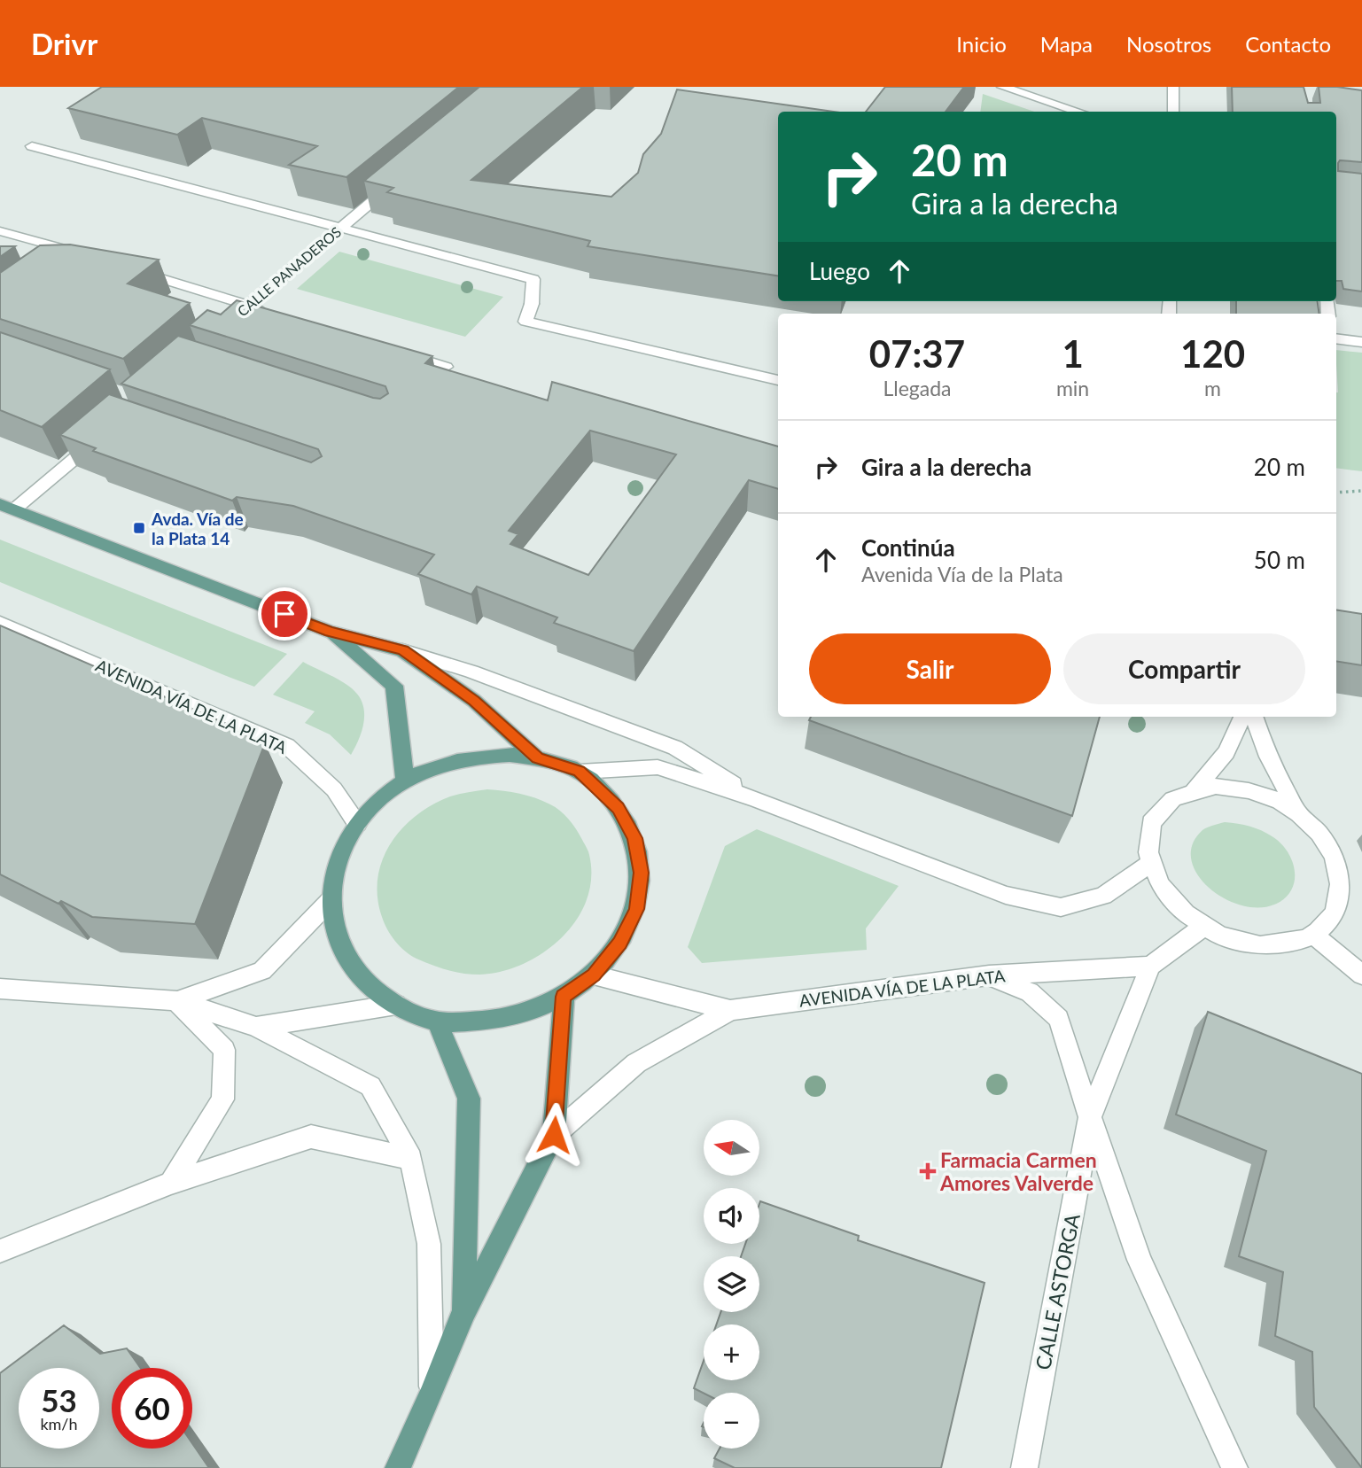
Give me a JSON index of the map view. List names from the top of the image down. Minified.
{"streets":{"street":["CALLE PANADEROS","AVENIDA VÍA DE LA PLATA","CALLE ASTORGA"]},"crossings":[["AVENIDA VÍA DE LA PLATA","CALLE ASTORGA"]],"places":{"transit":["Avda. Vía de la Plata 14"],"health":["Farmacia Carmen Amores Valverde"]},"north":"left","page":{"header":"Drivr","nav":["Inicio","Mapa","Nosotros","Contacto"],"turn":["20 m","Gira a la derecha"],"then":"Luego","eta":["07:37","Llegada","1","min","120","m"],"list":[{"name":"Gira a la derecha","value":"20 m"},{"name":"Continúa","note":"Avenida Vía de la Plata","value":"50 m"}],"buttons":["Salir","Compartir"],"map_buttons":["+","−"],"speed":"53 km/h","limit":"60"}}
